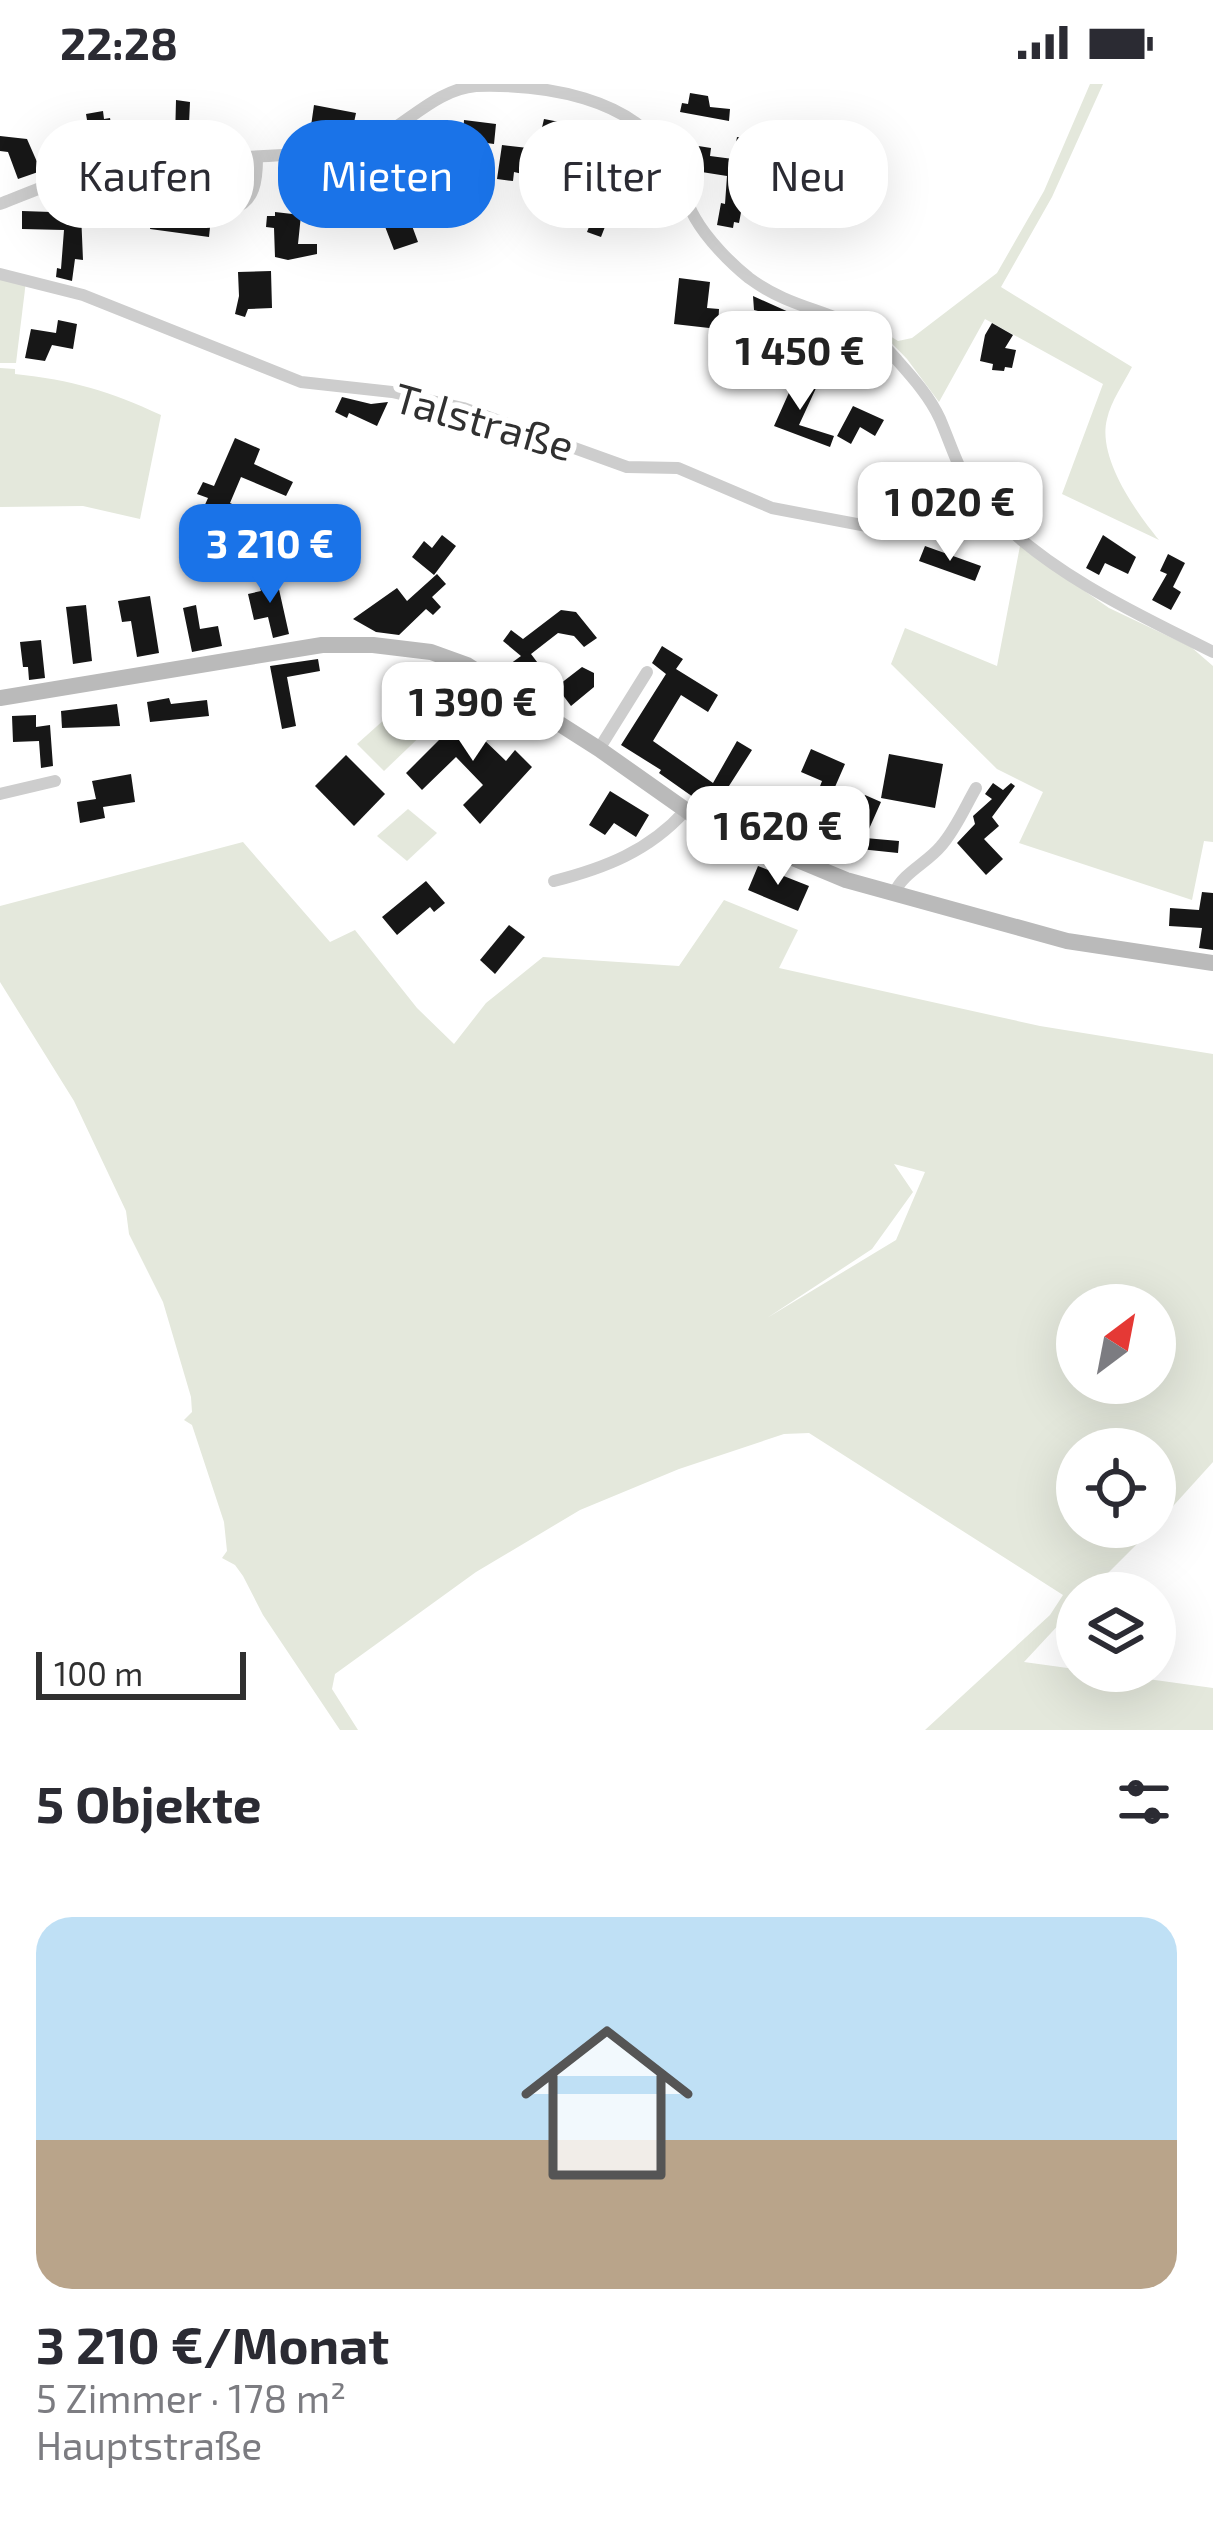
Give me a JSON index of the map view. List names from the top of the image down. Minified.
{"streets":{"street":["Talstraße"]},"scale_bar":"100 m","north":"top right","page":{"status":"22:28","chip":["Kaufen","Mieten","Filter","Neu"],"price":["1 450 €","1 020 €","3 210 €","1 390 €","1 620 €"],"scale":"100 m","heading":"5 Objekte","list":[{"name":"3 210 €/Monat","note":"5 Zimmer · 178 m² · Hauptstraße"}]}}
